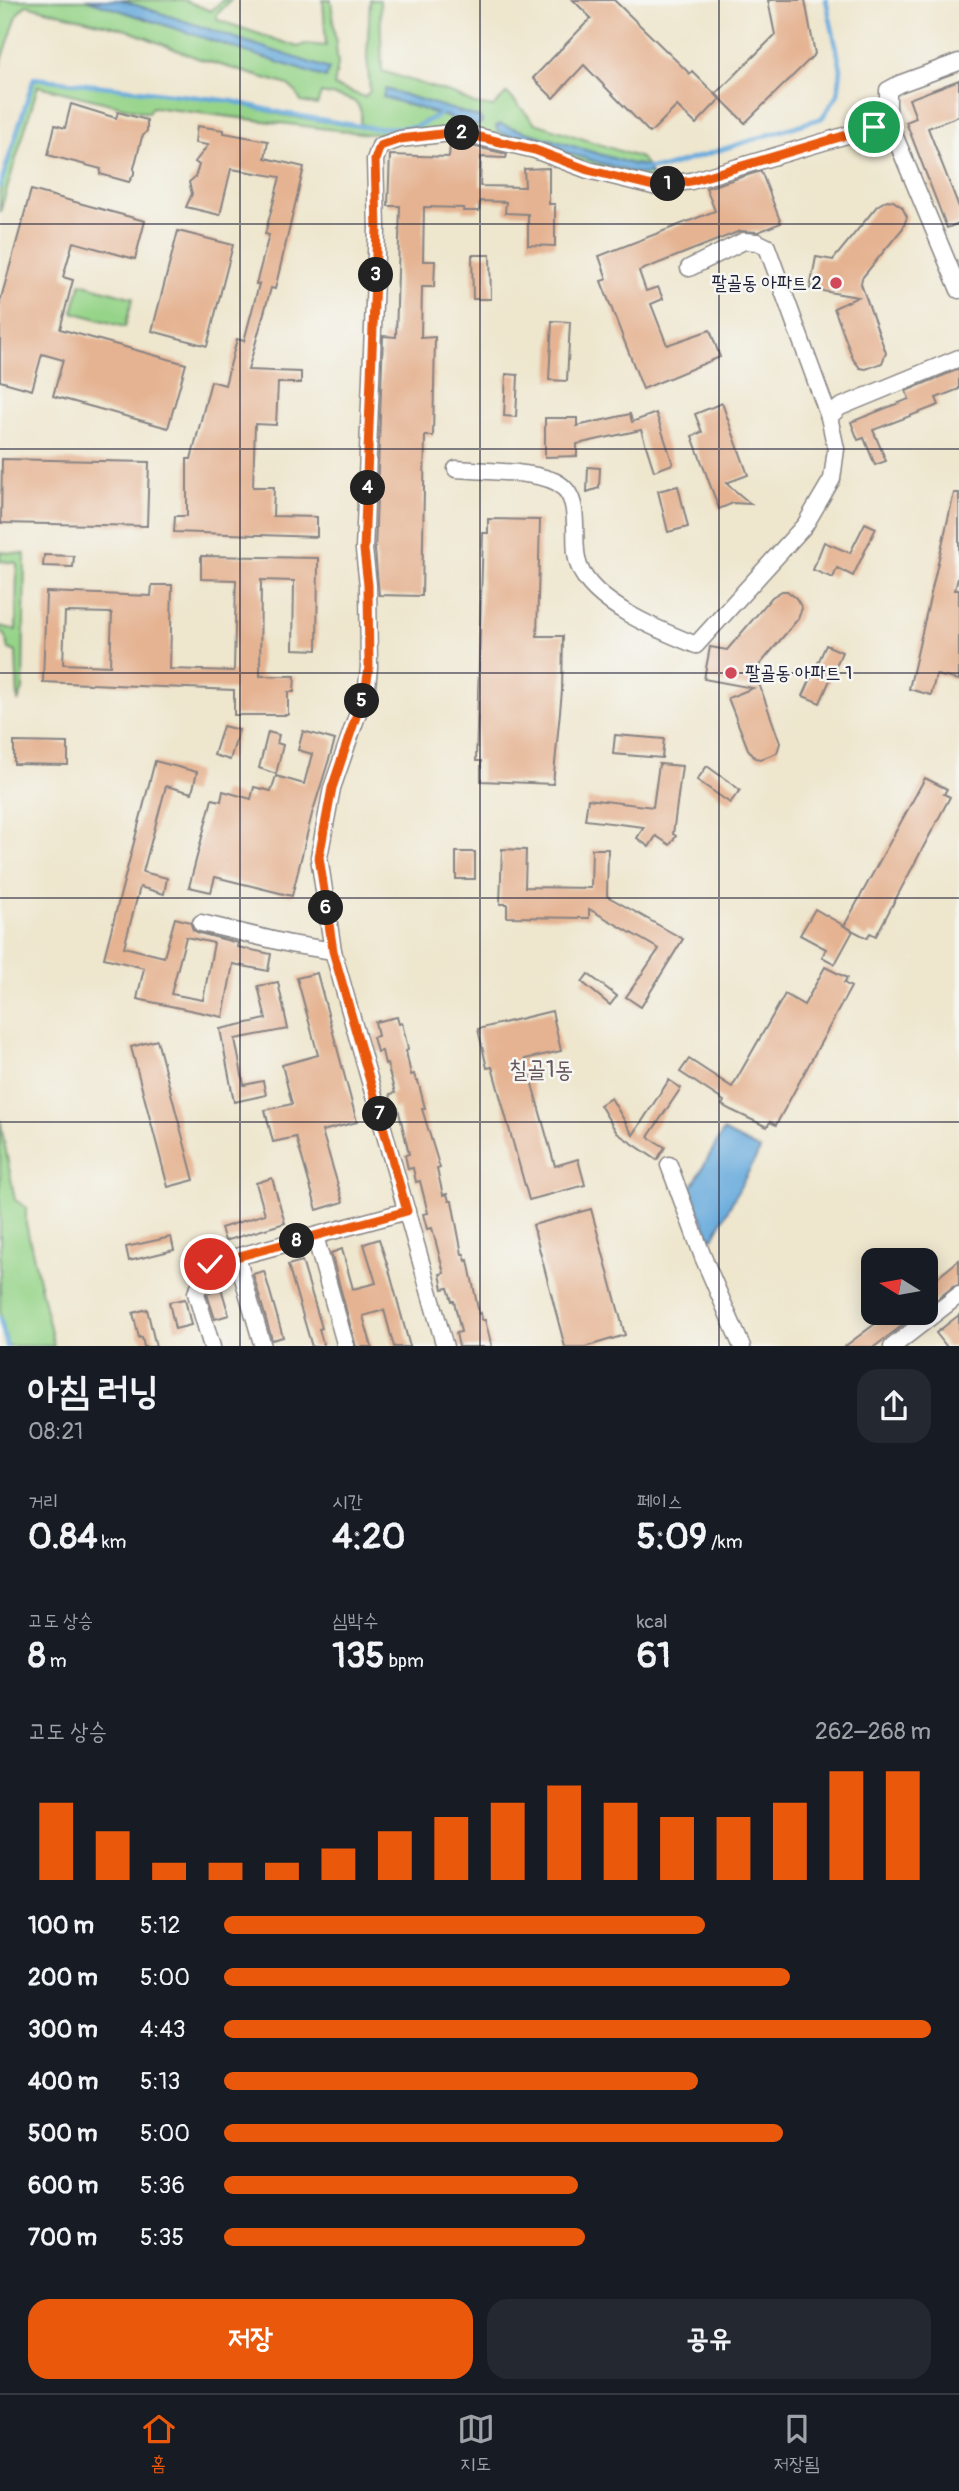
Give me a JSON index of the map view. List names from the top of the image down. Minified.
{"districts":["칠골1동"],"places":["팔골동 아파트 2","팔골동 아파트 1"],"north":"left","page":{"pins":["2","1","3","4","5","6","7","8"],"heading":["아침 러닝","08:21"],"stats":[["거리","0.84 km"],["시간","4:20"],["페이스","5:09 /km"],["고도 상승","8 m"],["심박수","135 bpm"],["kcal","61"]],"chart":["고도 상승","262–268 m"],"list":[{"name":"100 m","note":"5:12"},{"name":"200 m","note":"5:00"},{"name":"300 m","note":"4:43"},{"name":"400 m","note":"5:13"},{"name":"500 m","note":"5:00"},{"name":"600 m","note":"5:36"},{"name":"700 m","note":"5:35"}],"buttons":["저장","공유"],"tabs":["홈","지도","저장됨"]}}
